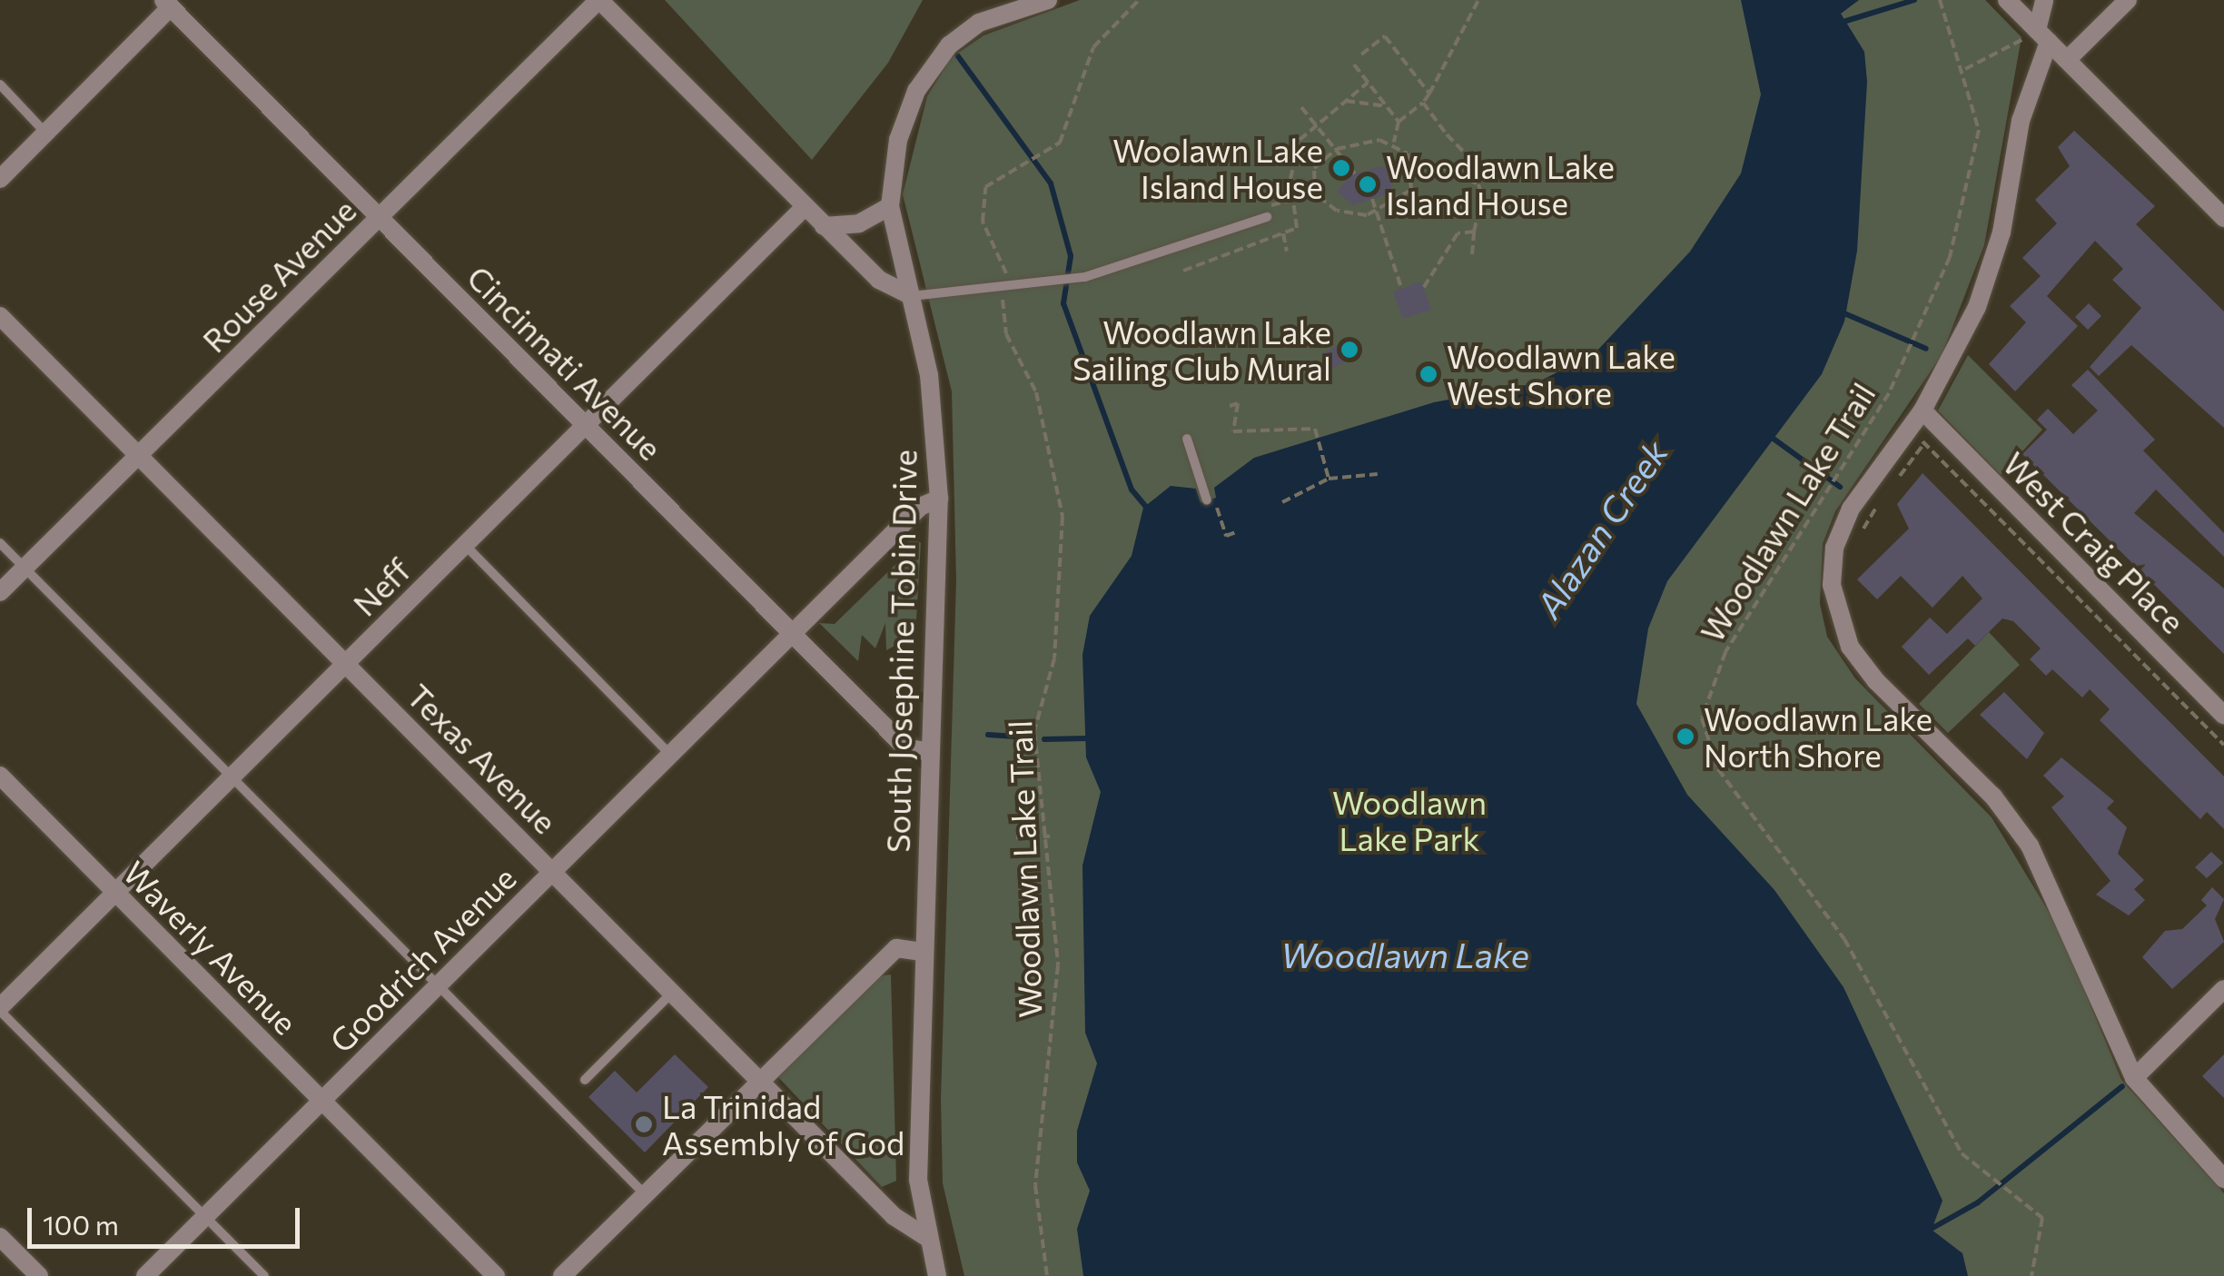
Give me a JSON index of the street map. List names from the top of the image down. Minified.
{"streets":{"street":["Rouse Avenue","Cincinnati Avenue","West Craig Place","Neff","South Josephine Tobin Drive","Texas Avenue","Waverly Avenue","Goodrich Avenue"],"path":["Woodlawn Lake Trail"]},"crossings":[["Rouse Avenue","Cincinnati Avenue"],["Rouse Avenue","Texas Avenue"],["Cincinnati Avenue","Neff"],["Cincinnati Avenue","South Josephine Tobin Drive"],["Cincinnati Avenue","Goodrich Avenue"],["Neff","Texas Avenue"],["Neff","Waverly Avenue"],["South Josephine Tobin Drive","Texas Avenue"],["South Josephine Tobin Drive","Goodrich Avenue"],["Texas Avenue","Goodrich Avenue"],["Waverly Avenue","Goodrich Avenue"]],"water":["Alazan Creek","Woodlawn Lake"],"parks":["Woodlawn Lake Park"],"places":["Woolawn Lake Island House","Woodlawn Lake Island House","Woodlawn Lake Sailing Club Mural","Woodlawn Lake West Shore","Woodlawn Lake North Shore","La Trinidad Assembly of God"],"scale_bar":"100 m"}
